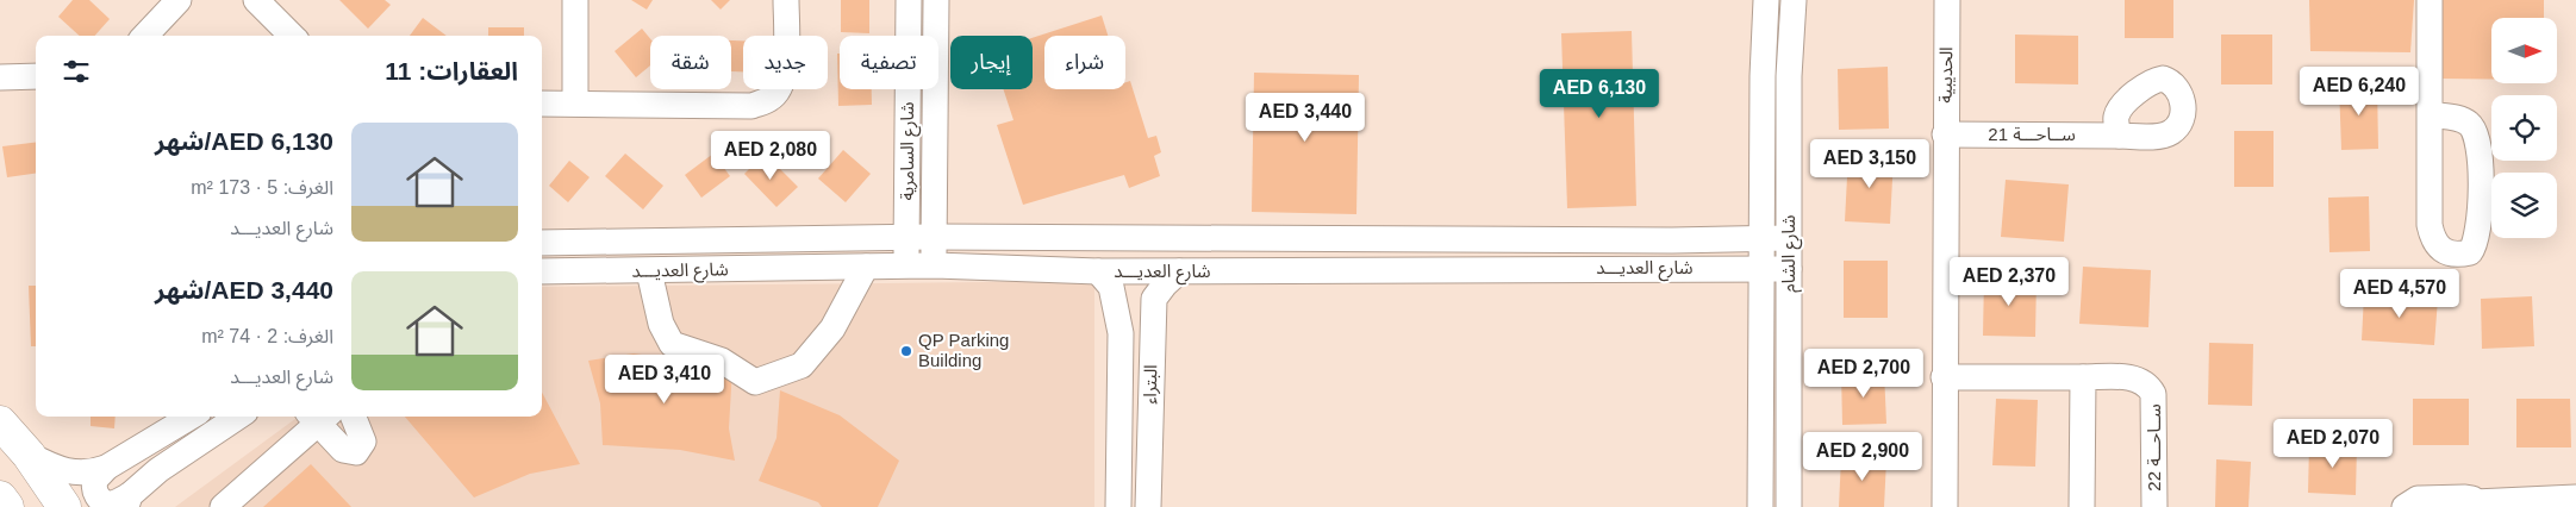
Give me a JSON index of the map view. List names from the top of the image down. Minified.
{"streets":{"street":["الحديبية","ســاحـــة 21","شارع السامرية","شارع الشام","شارع العديـــد","البتراء","ســاحـــة 22"]},"crossings":[["الحديبية","ســاحـــة 21"],["الحديبية","ســاحـــة 22"],["شارع السامرية","شارع العديـــد"],["شارع الشام","شارع العديـــد"],["شارع العديـــد","البتراء"]],"places":["QP Parking Building"],"north":"right","page":{"chip":["شراء","إيجار","تصفية","جديد","شقة"],"heading":"العقارات: 11","price":["AED 6,240","AED 6,130","AED 3,440","AED 2,080","AED 3,150","AED 2,370","AED 4,570","AED 2,700","AED 3,410","AED 2,070","AED 2,900"],"list":[{"name":"AED 6,130/شهر","note":"الغرف: 5 · 173 m² · شارع العديـــد"},{"name":"AED 3,440/شهر","note":"الغرف: 2 · 74 m² · شارع العديـــد"}]}}
